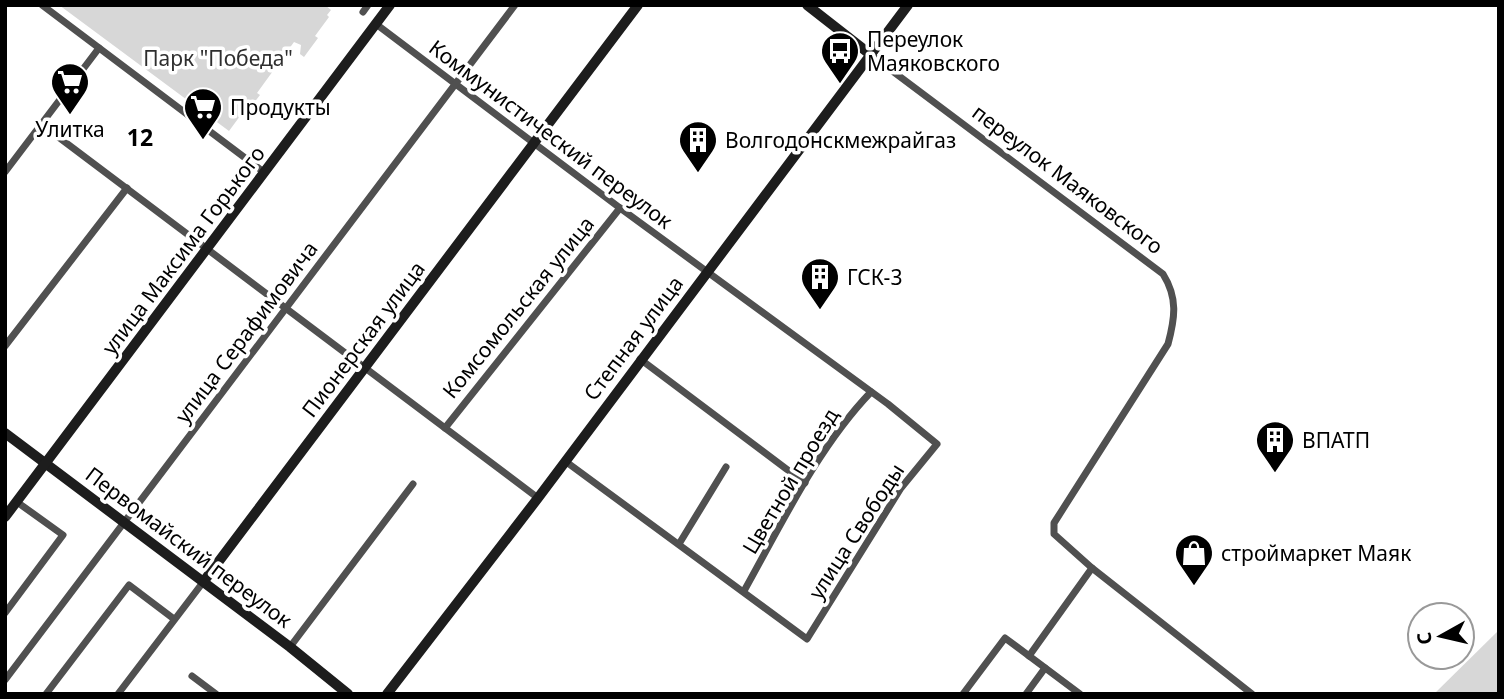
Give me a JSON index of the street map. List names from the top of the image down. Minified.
{"streets":{"street":["Коммунистический переулок","переулок Маяковского","улица Максима Горького","Комсомольская улица","улица Серафимовича","Степная улица","Пионерская улица","Цветной проезд","улица Свободы","Первомайский переулок"]},"crossings":[["Коммунистический переулок","улица Максима Горького"],["Коммунистический переулок","Комсомольская улица"],["Коммунистический переулок","улица Серафимовича"],["Коммунистический переулок","Степная улица"],["Коммунистический переулок","Пионерская улица"],["Коммунистический переулок","Цветной проезд"],["Коммунистический переулок","улица Свободы"],["переулок Маяковского","Степная улица"],["улица Максима Горького","Первомайский переулок"],["улица Серафимовича","Первомайский переулок"],["Пионерская улица","Первомайский переулок"],["Цветной проезд","улица Свободы"]],"districts":["12"],"parks":["Парк \"Победа\""],"places":{"bus stop":["Переулок Маяковского"],"supermarket":["Улитка","Продукты"],"building":["Волгодонскмежрайгаз","ГСК-3","ВПАТП"],"shop":["строймаркет Маяк"]},"north":"left"}
